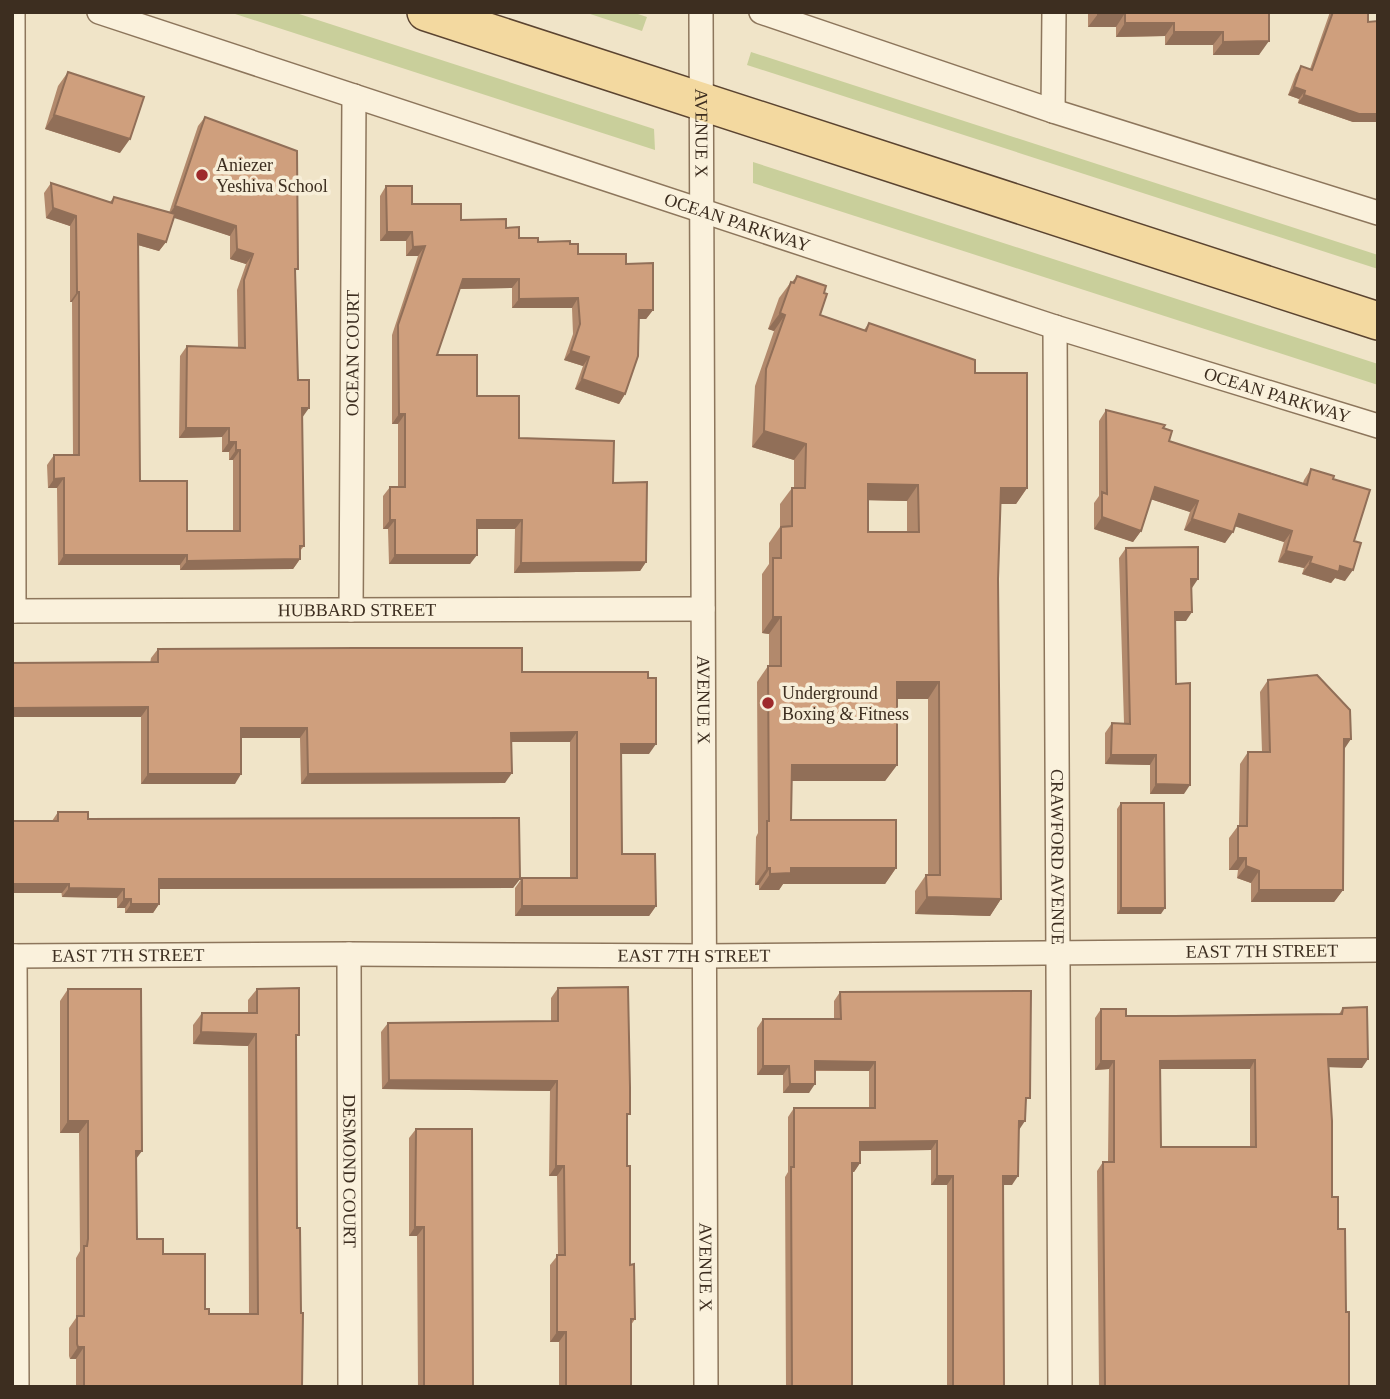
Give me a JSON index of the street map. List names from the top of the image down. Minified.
{"streets":{"street":["AVENUE X","OCEAN PARKWAY","OCEAN COURT","HUBBARD STREET","CRAWFORD AVENUE","EAST 7TH STREET","DESMOND COURT"]},"crossings":[["AVENUE X","OCEAN PARKWAY"],["AVENUE X","HUBBARD STREET"],["AVENUE X","EAST 7TH STREET"],["OCEAN PARKWAY","OCEAN COURT"],["OCEAN PARKWAY","CRAWFORD AVENUE"],["OCEAN COURT","HUBBARD STREET"],["CRAWFORD AVENUE","EAST 7TH STREET"],["EAST 7TH STREET","DESMOND COURT"]],"places":["Aniezer Yeshiva School","Underground Boxing & Fitness"]}
